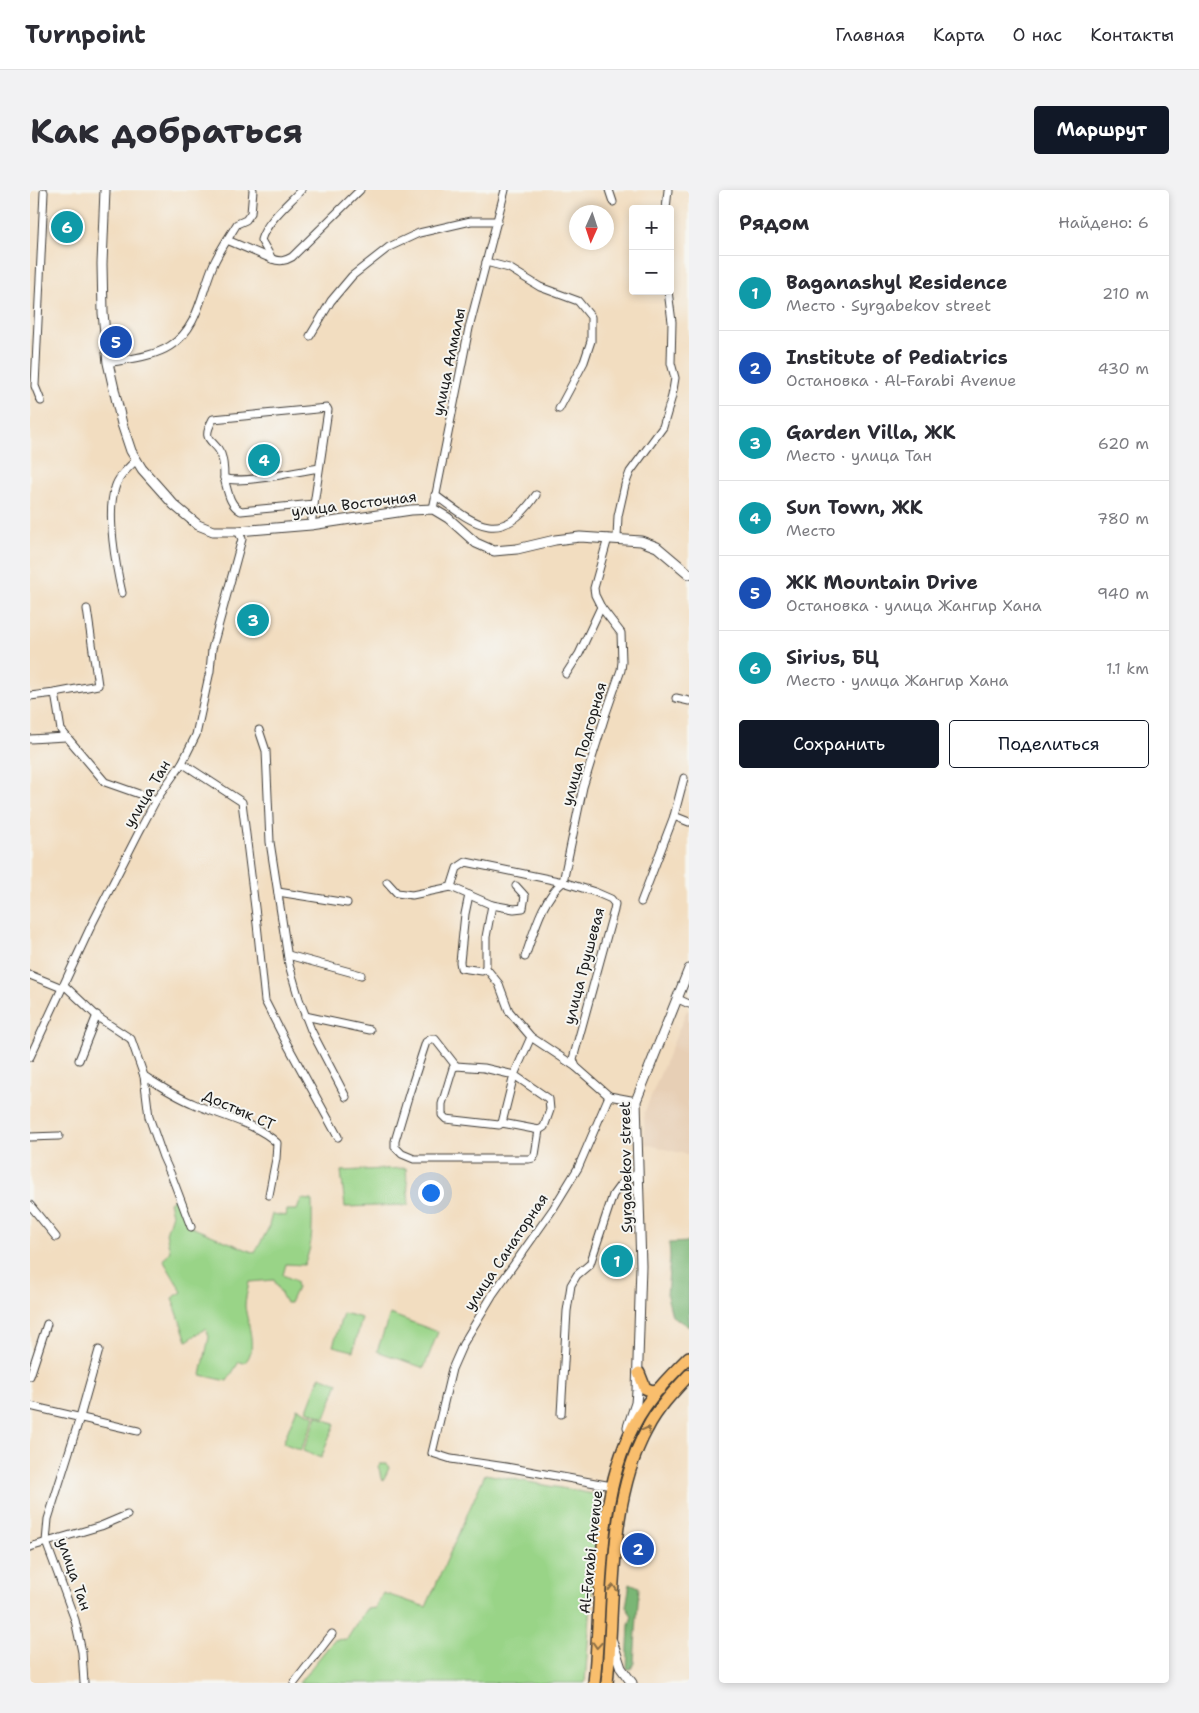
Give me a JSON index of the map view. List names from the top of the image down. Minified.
{"streets":{"main road":["Al-Farabi Avenue"],"street":["улица Алмалы","улица Восточная","улица Подгорная","улица Тан","улица Грушевая","Достык СТ","Syrgabekov street","улица Санаторная"]},"crossings":[["улица Алмалы","улица Восточная"],["улица Восточная","улица Подгорная"],["улица Восточная","улица Тан"],["улица Подгорная","улица Грушевая"],["Syrgabekov street","улица Санаторная"],["Syrgabekov street","Al-Farabi Avenue"],["улица Санаторная","Al-Farabi Avenue"]],"north":"bottom","page":{"header":"Turnpoint","nav":["Главная","Карта","О нас","Контакты"],"buttons":["Маршрут",["Сохранить","Поделиться"]],"title":"Как добраться","heading":["Рядом","Найдено: 6"],"map_buttons":["+","−"],"pins":["6","5","4","3","1","2"],"list":[{"mark":"1","name":"Baganashyl Residence","note":"Место · Syrgabekov street","value":"210 m"},{"mark":"2","name":"Institute of Pediatrics","note":"Остановка · Al-Farabi Avenue","value":"430 m"},{"mark":"3","name":"Garden Villa, ЖК","note":"Место · улица Тан","value":"620 m"},{"mark":"4","name":"Sun Town, ЖК","note":"Место","value":"780 m"},{"mark":"5","name":"ЖК Mountain Drive","note":"Остановка · улица Жангир Хана","value":"940 m"},{"mark":"6","name":"Sirius, БЦ","note":"Место · улица Жангир Хана","value":"1.1 km"}]}}
